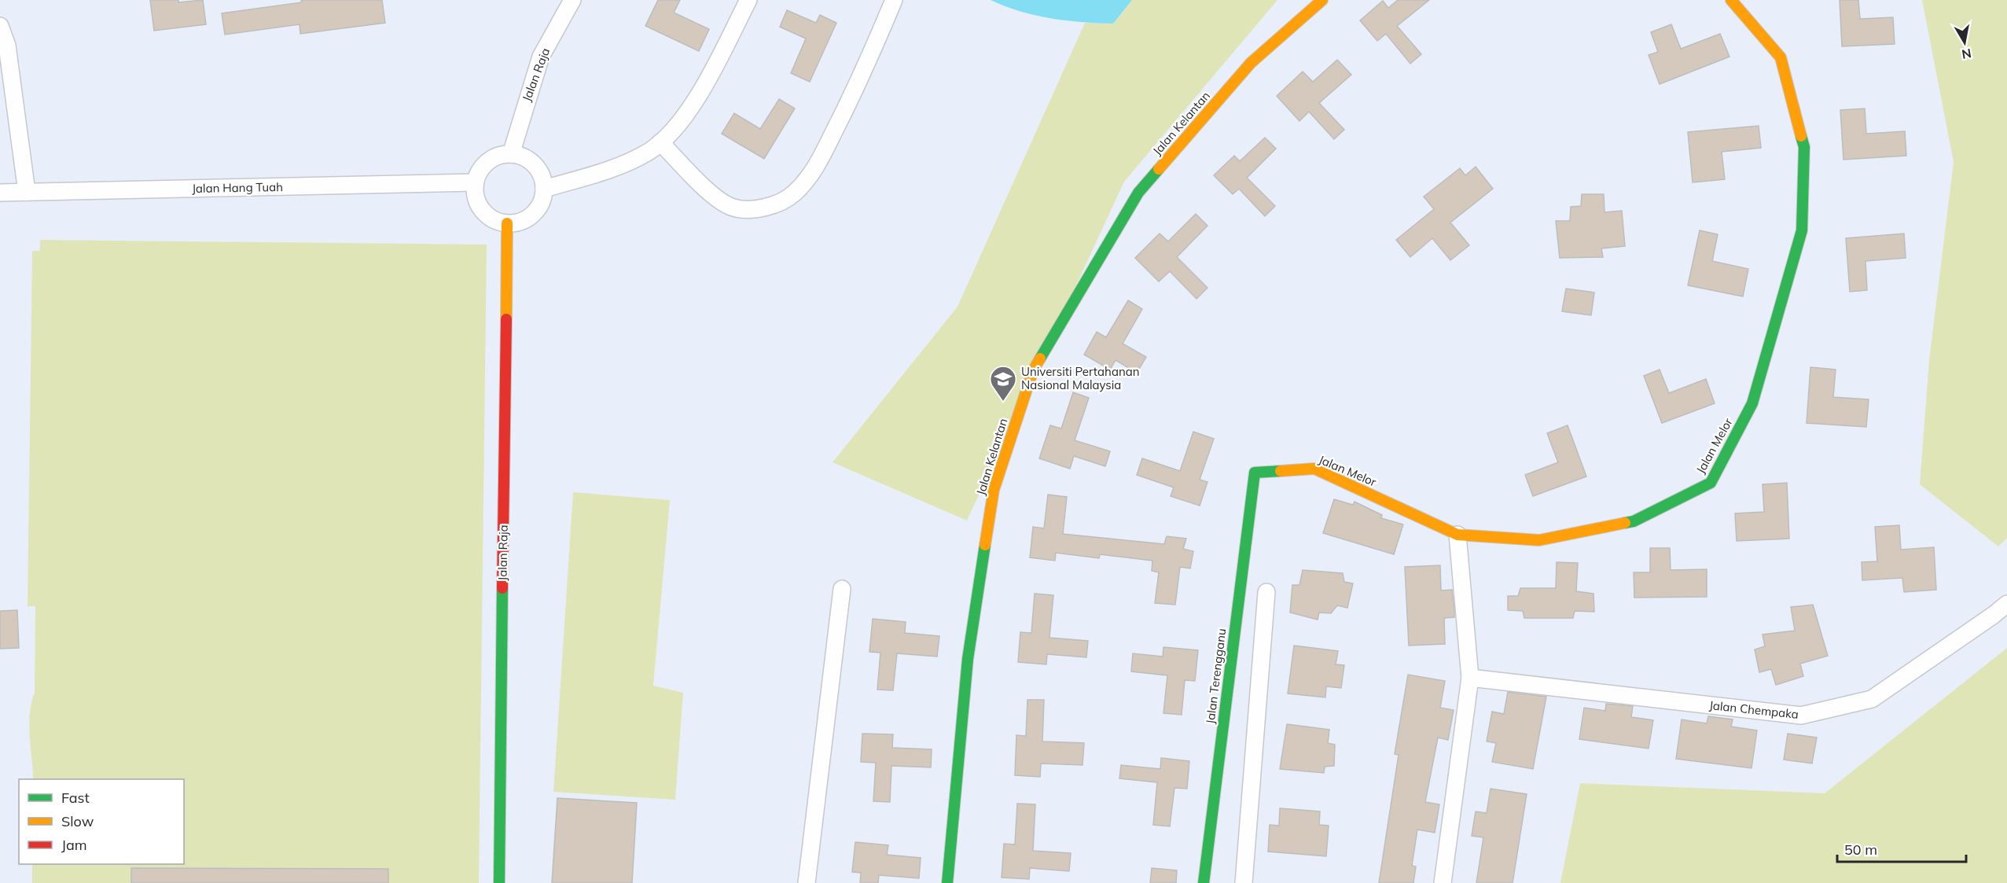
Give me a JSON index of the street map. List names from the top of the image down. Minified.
{"streets":{"street":["Jalan Raja","Jalan Kelantan","Jalan Hang Tuah","Jalan Melor","Jalan Terengganu","Jalan Chempaka"]},"crossings":[["Jalan Raja","Jalan Hang Tuah"],["Jalan Melor","Jalan Terengganu"]],"places":{"school or university":["Universiti Pertahanan Nasional Malaysia"]},"legend":["Fast","Slow","Jam"],"scale_bar":"50 m","north":"bottom"}
